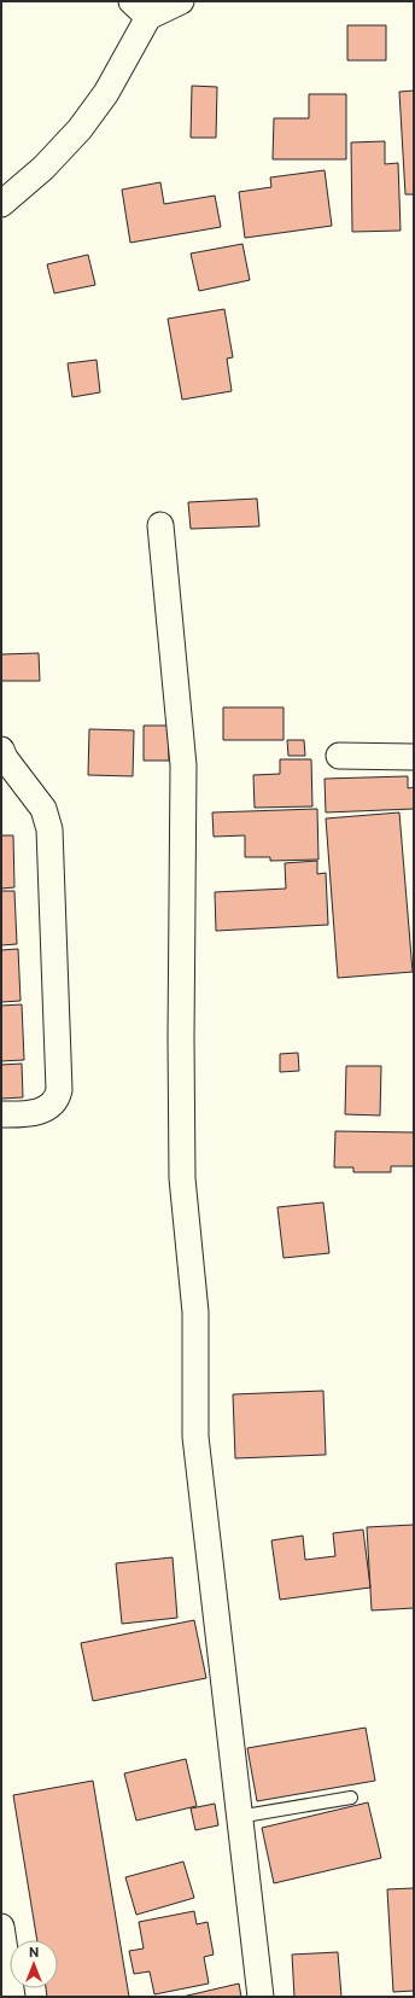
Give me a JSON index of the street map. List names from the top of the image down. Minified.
{"north":"top"}
